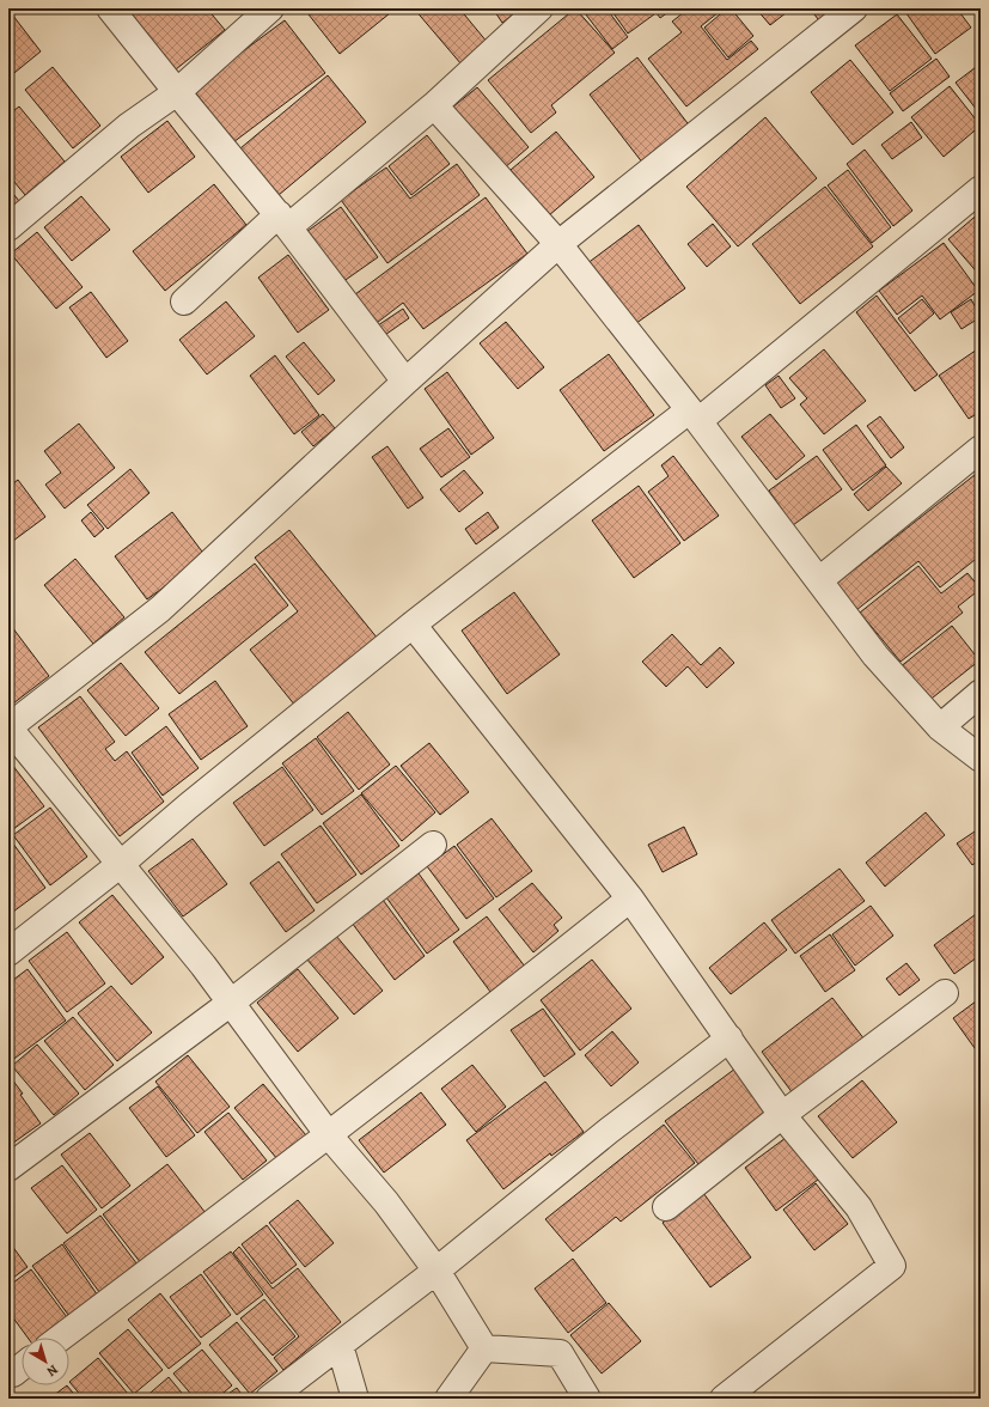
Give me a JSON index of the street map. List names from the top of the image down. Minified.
{"north":"bottom right"}
